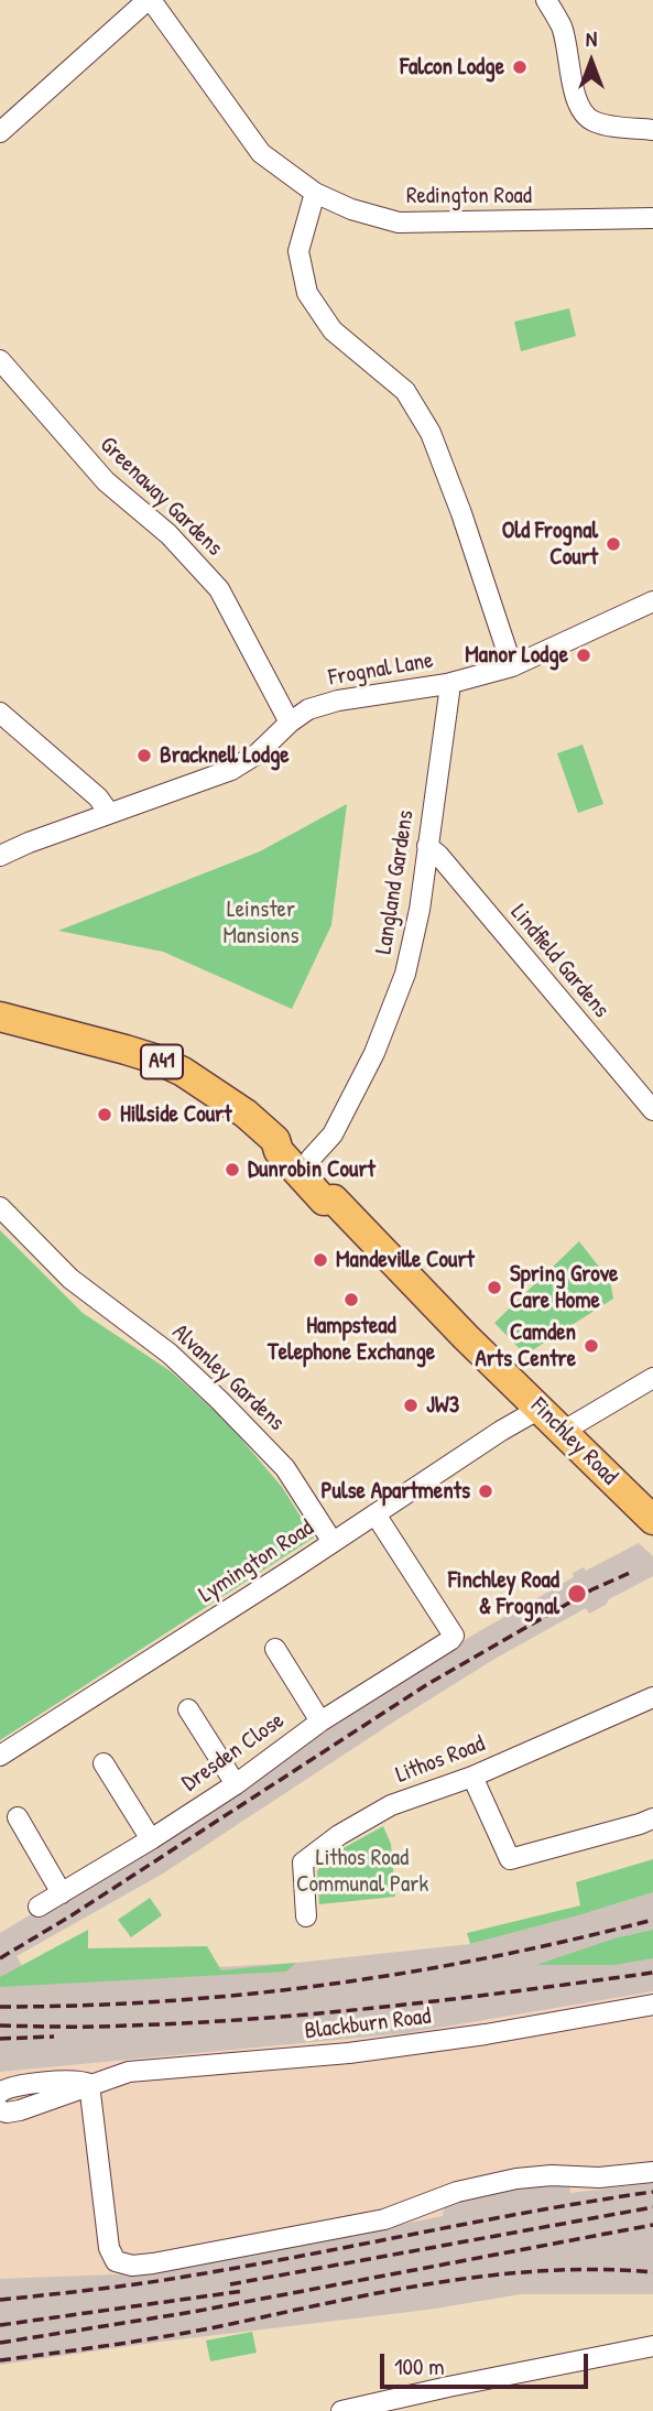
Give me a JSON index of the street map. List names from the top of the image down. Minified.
{"streets":{"highway":["A41","Finchley Road"],"street":["Redington Road","Greenaway Gardens","Frognal Lane","Langland Gardens","Lindfield Gardens","Alvanley Gardens","Lymington Road","Dresden Close","Lithos Road","Blackburn Road"]},"crossings":[["Greenaway Gardens","Frognal Lane"],["Frognal Lane","Langland Gardens"],["Langland Gardens","Lindfield Gardens"],["Langland Gardens","Finchley Road"],["Alvanley Gardens","Lymington Road"],["Finchley Road","Lymington Road"],["Lymington Road","Dresden Close"]],"parks":["Leinster Mansions","Lithos Road Communal Park"],"places":["Falcon Lodge","Old Frognal Court","Manor Lodge","Bracknell Lodge","Hillside Court","Dunrobin Court","Mandeville Court","Spring Grove Care Home","Hampstead Telephone Exchange","Camden Arts Centre","JW3","Pulse Apartments","Finchley Road & Frognal"],"scale_bar":"100 m","north":"top"}
